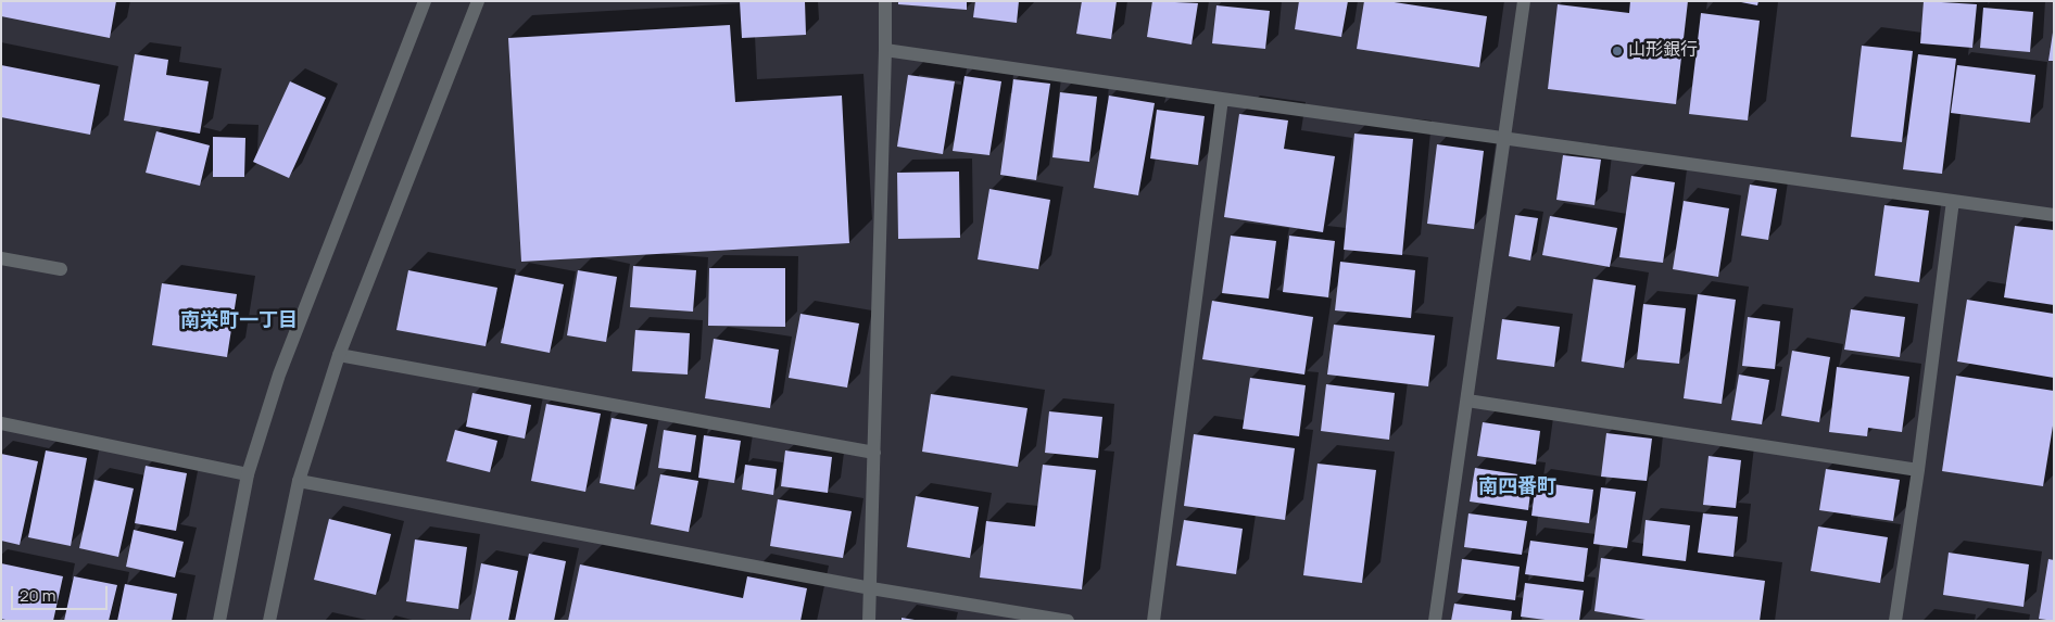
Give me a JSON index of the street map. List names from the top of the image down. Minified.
{"districts":["南栄町一丁目","南四番町"],"places":["山形銀行"],"scale_bar":"20 m"}
